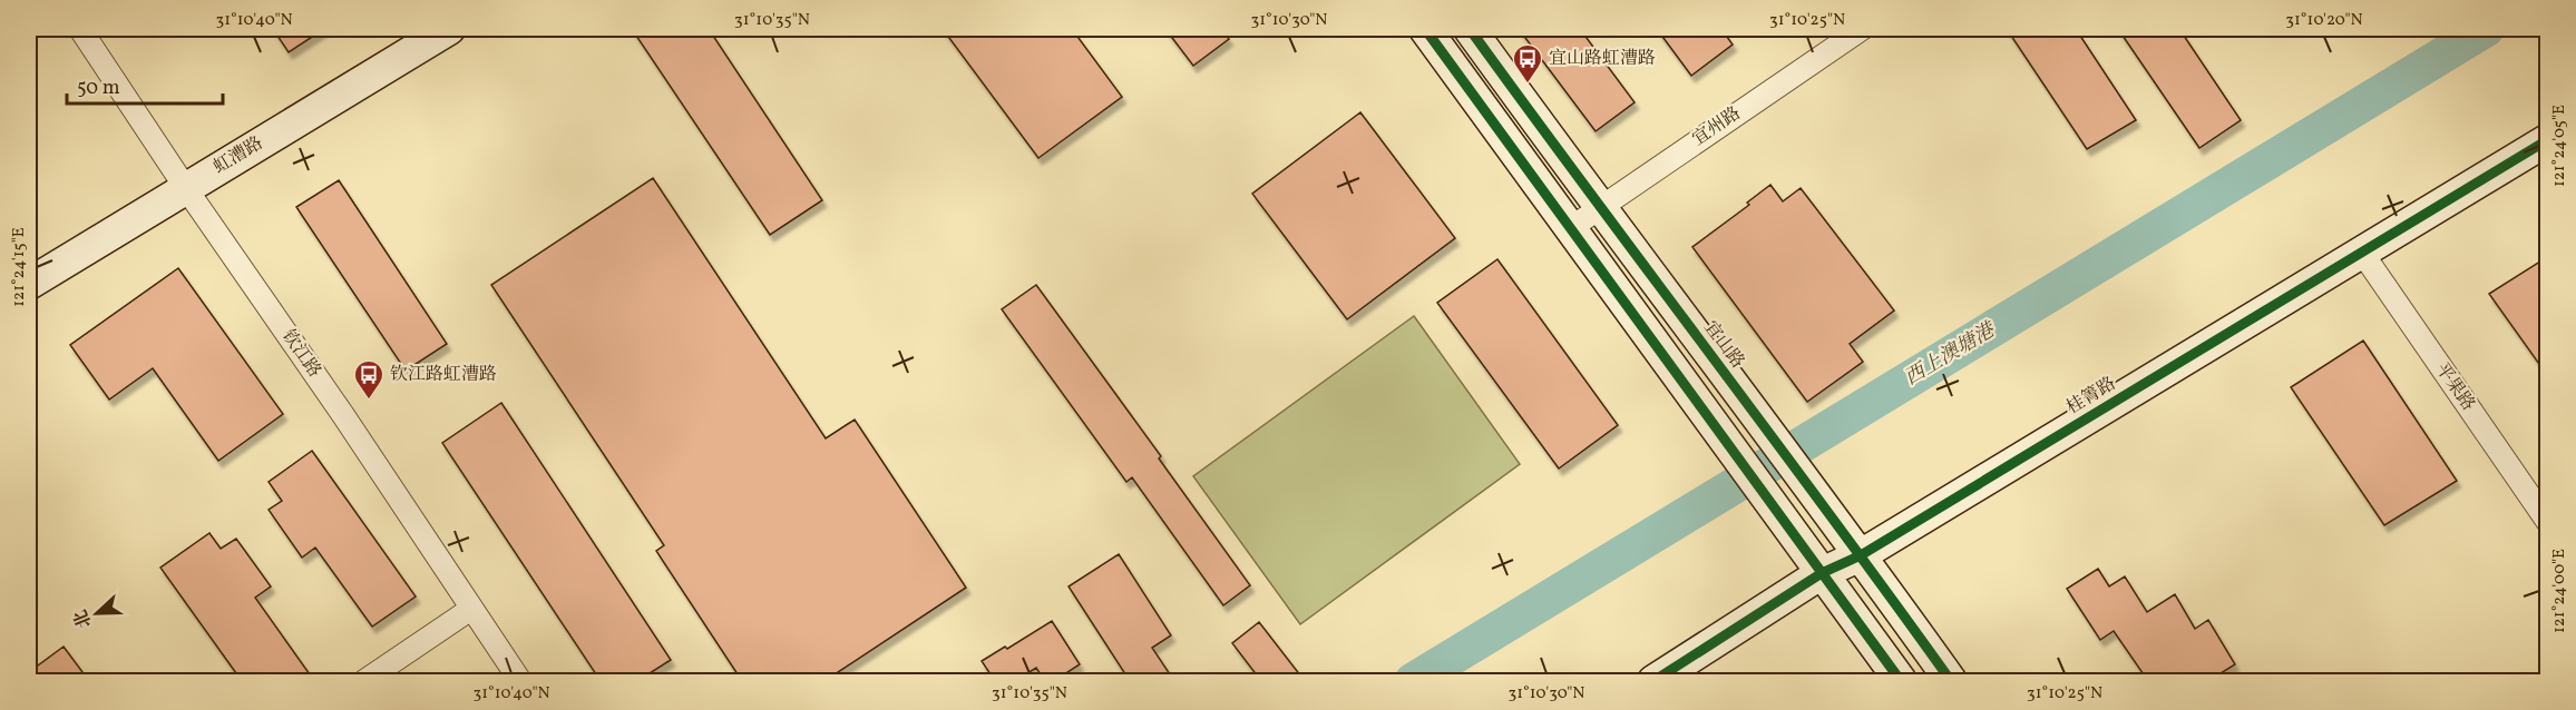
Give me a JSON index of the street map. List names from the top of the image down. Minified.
{"streets":{"main road":["虹漕路","宜山路","桂箐路"],"street":["宜州路","钦江路","平果路"]},"crossings":[["宜州路","宜山路"],["虹漕路","钦江路"],["宜山路","桂箐路"],["平果路","桂箐路"]],"water":["西上澳塘港"],"places":{"bus stop":["宜山路虹漕路","钦江路虹漕路"]},"scale_bar":"50 m","north":"left","coordinates":["31°10'40\"N","31°10'35\"N","31°10'30\"N","31°10'25\"N","31°10'20\"N","121°24'05\"E","121°24'15\"E","121°24'00\"E"]}
